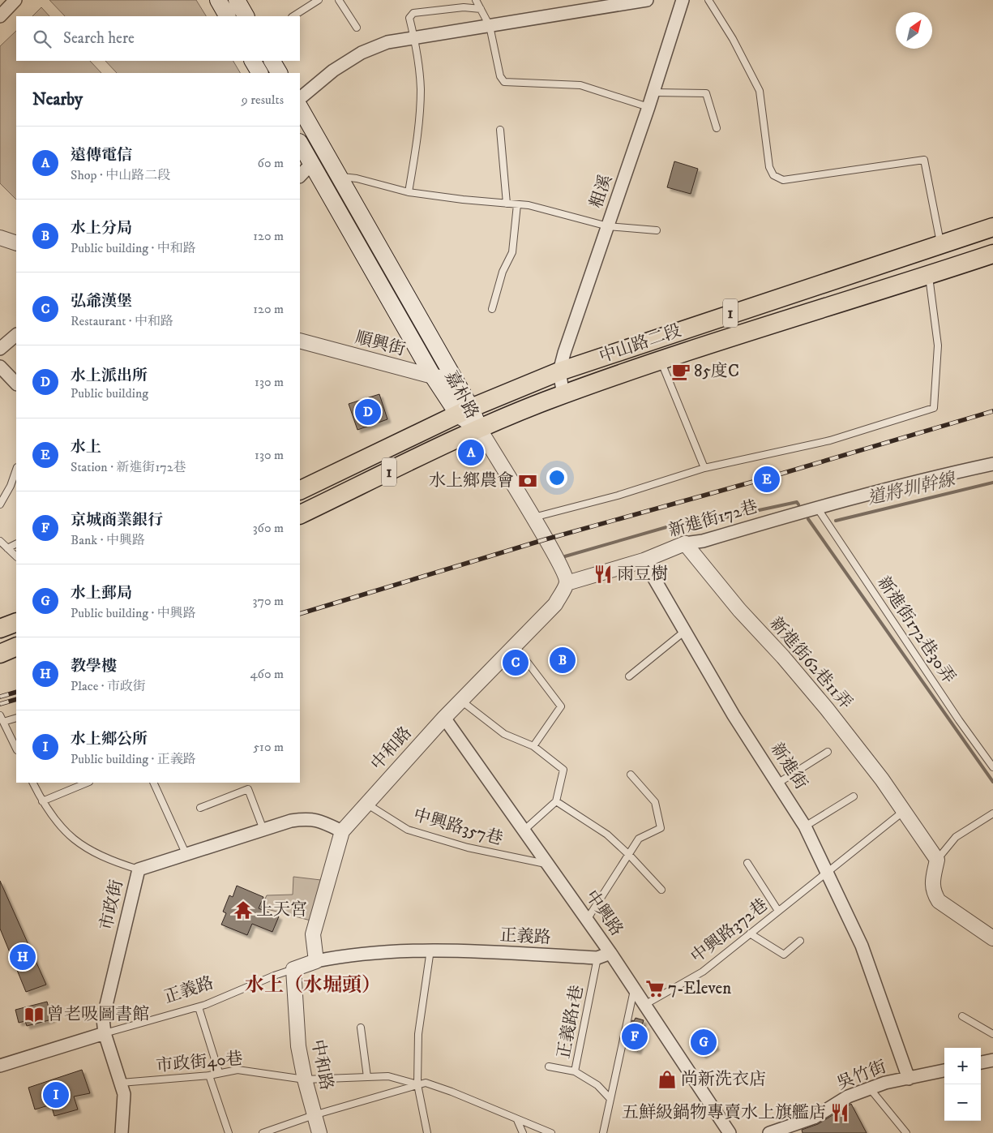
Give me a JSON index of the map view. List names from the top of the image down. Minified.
{"streets":{"main road":["1","中山路二段","嘉朴路"],"street":["粗溪","順興街","新進街172巷","新進街62巷11弄","中和路","新進街","市政街","中興路","正義路","吳竹街"],"lane":["新進街172巷30弄","中興路357巷","中興路372巷","正義路1巷","市政街40巷"]},"crossings":[["粗溪","中山路二段"],["順興街","嘉朴路"],["中山路二段","嘉朴路"],["新進街172巷","新進街172巷30弄"],["新進街172巷","新進街62巷11弄"],["新進街172巷","新進街"],["新進街62巷11弄","中興路372巷"],["中和路","中興路357巷"],["中和路","市政街"],["中和路","中興路"],["中和路","正義路"],["中和路","市政街40巷"],["新進街","中興路372巷"],["新進街","吳竹街"],["中興路357巷","中興路"],["市政街","正義路"],["市政街","市政街40巷"],["中興路","中興路372巷"],["中興路","正義路"],["正義路","正義路1巷"]],"districts":["水上（水堀頭）"],"water":["道將圳幹線"],"places":{"cafe":["85度C"],"bank":["水上鄉農會"],"restaurant":["雨豆樹","五鮮級鍋物專賣水上旗艦店"],"temple":["上天宮"],"supermarket":["7-Eleven"],"library":["曾老吸圖書館"],"shop":["尚新洗衣店"]},"north":"top right","page":{"search":"Search here","heading":["Nearby","9 results"],"list":[{"mark":"A","name":"遠傳電信","note":"Shop · 中山路二段","value":"60 m"},{"mark":"B","name":"水上分局","note":"Public building · 中和路","value":"120 m"},{"mark":"C","name":"弘爺漢堡","note":"Restaurant · 中和路","value":"120 m"},{"mark":"D","name":"水上派出所","note":"Public building","value":"130 m"},{"mark":"E","name":"水上","note":"Station · 新進街172巷","value":"130 m"},{"mark":"F","name":"京城商業銀行","note":"Bank · 中興路","value":"360 m"},{"mark":"G","name":"水上郵局","note":"Public building · 中興路","value":"370 m"},{"mark":"H","name":"教學樓","note":"Place · 市政街","value":"460 m"},{"mark":"I","name":"水上鄉公所","note":"Public building · 正義路","value":"510 m"}],"pins":["D","A","E","B","C","H","F","G","I"],"map_buttons":["+","−"]}}
